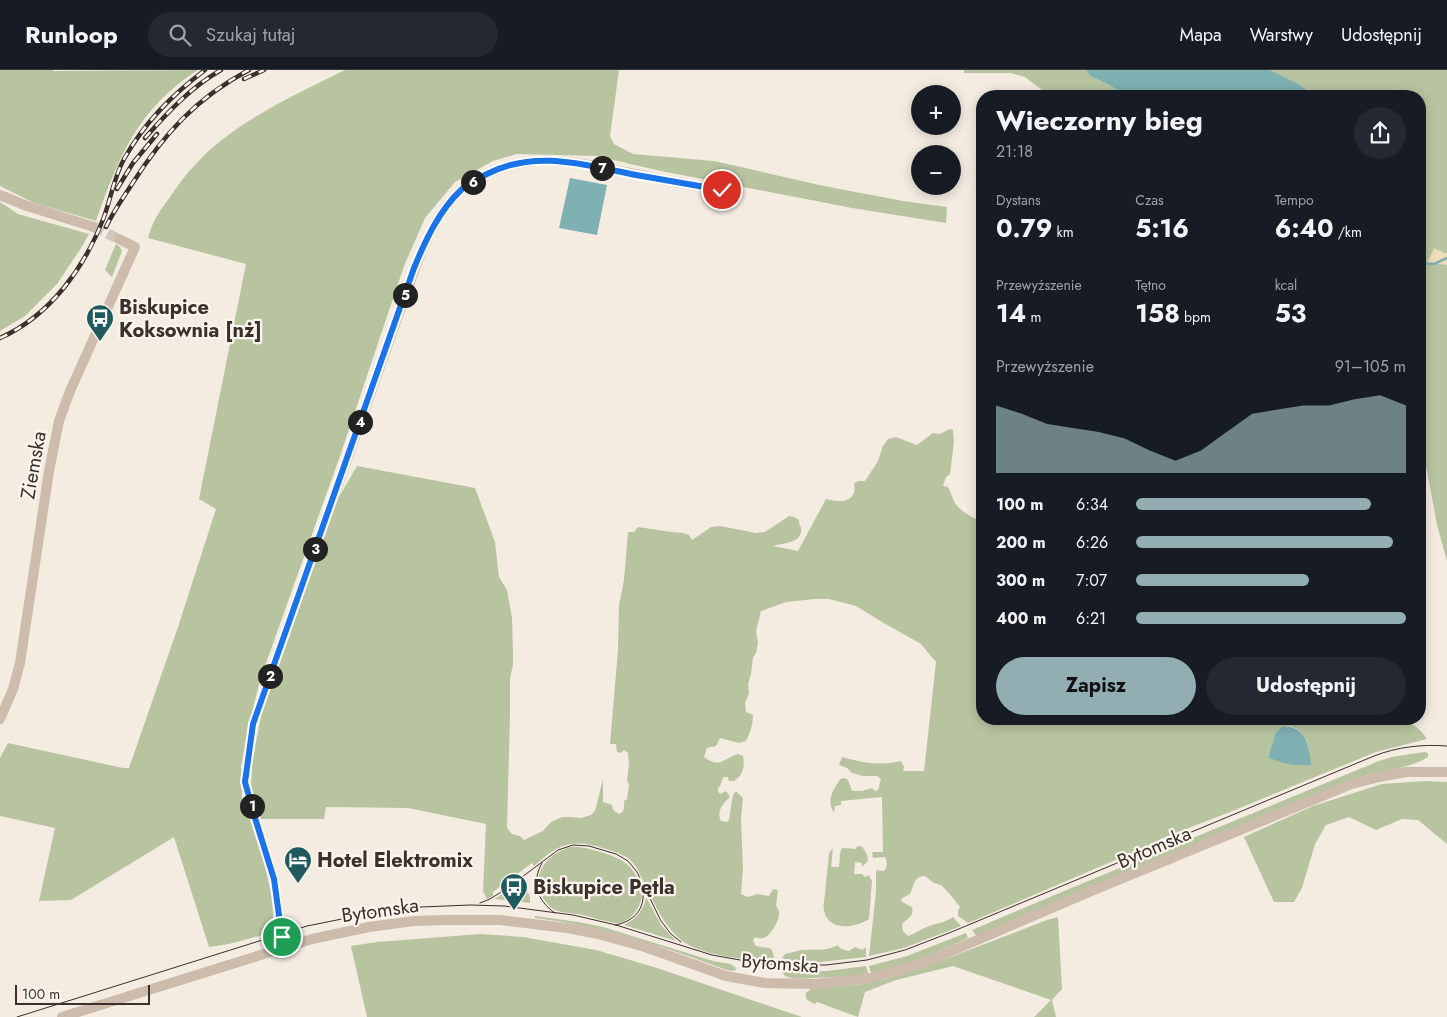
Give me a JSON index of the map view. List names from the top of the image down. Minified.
{"streets":{"street":["Ziemska","Bytomska"]},"places":{"bus stop":["Biskupice Koksownia [nż]","Biskupice Pętla"],"hotel":["Hotel Elektromix"]},"scale_bar":"100 m","page":{"header":"Runloop","search":"Szukaj tutaj","nav":["Mapa","Warstwy","Udostępnij"],"map_buttons":["+","−"],"heading":["Wieczorny bieg","21:18"],"pins":["7","6","5","4","3","2","1"],"stats":[["Dystans","0.79 km"],["Czas","5:16"],["Tempo","6:40 /km"],["Przewyższenie","14 m"],["Tętno","158 bpm"],["kcal","53"]],"chart":["Przewyższenie","91–105 m"],"list":[{"name":"100 m","note":"6:34"},{"name":"200 m","note":"6:26"},{"name":"300 m","note":"7:07"},{"name":"400 m","note":"6:21"}],"buttons":["Zapisz","Udostępnij"],"scale":"100 m"}}
